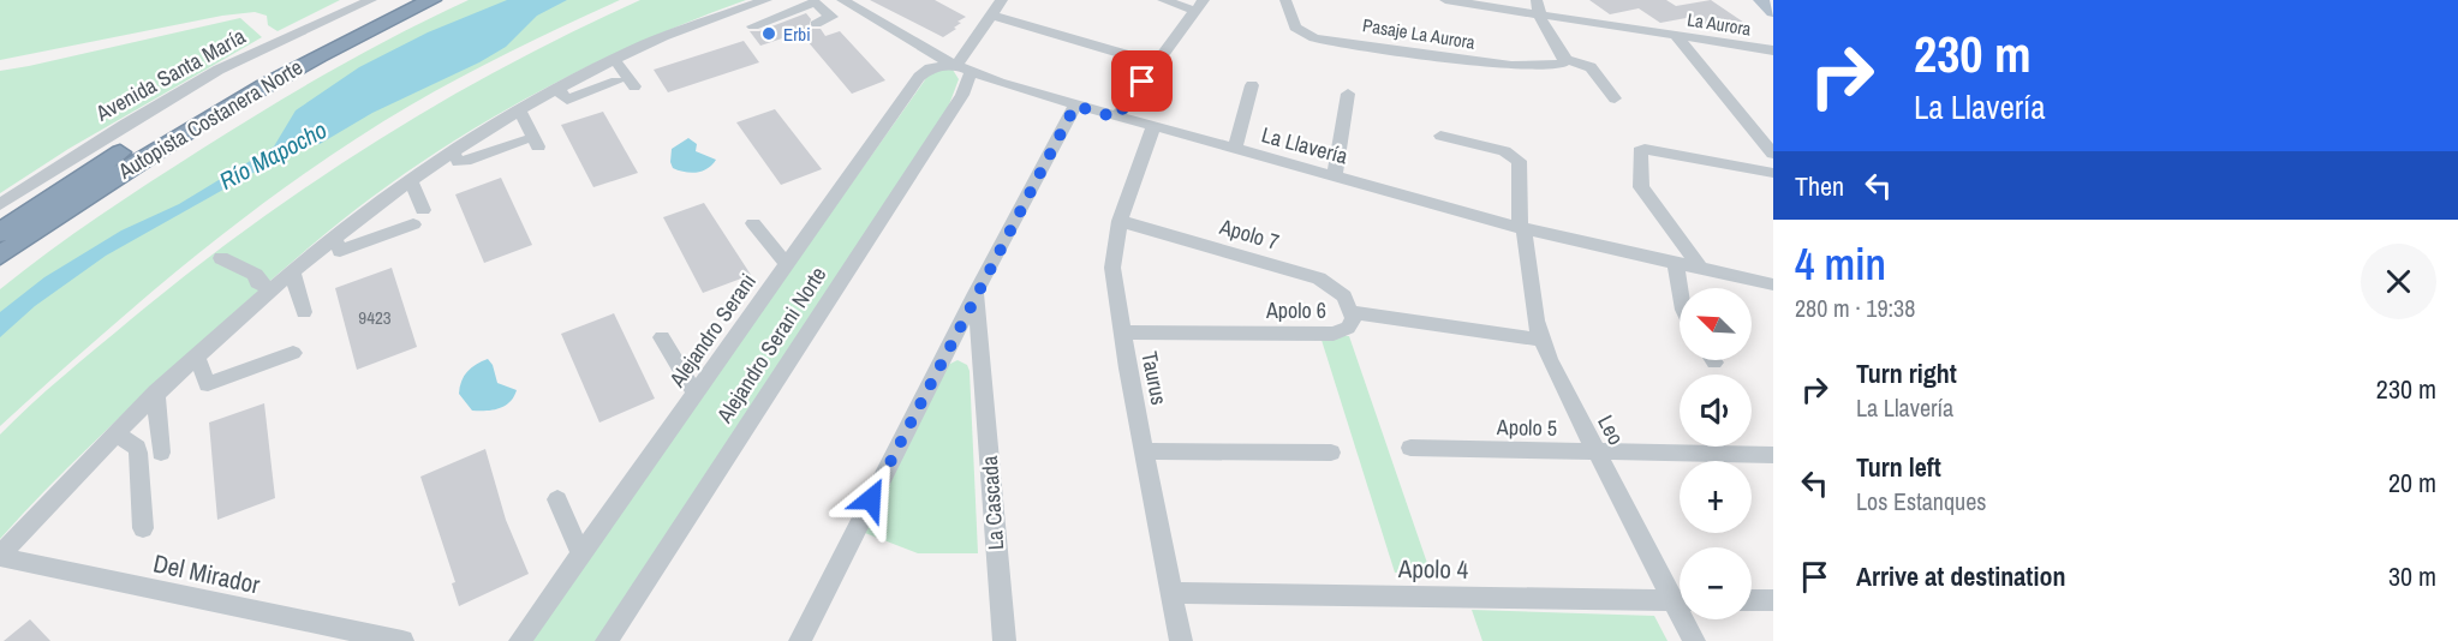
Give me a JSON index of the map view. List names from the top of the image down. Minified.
{"streets":{"highway":["Autopista Costanera Norte"],"street":["La Aurora","Pasaje La Aurora","Avenida Santa María","La Llavería","Apolo 7","Apolo 6","Alejandro Serani","Alejandro Serani Norte","Taurus","Apolo 5","Leo","La Cascada","Apolo 4","Del Mirador"]},"crossings":[["La Llavería","Alejandro Serani Norte"],["La Llavería","Taurus"],["La Llavería","Leo"],["Apolo 7","Apolo 6"],["Apolo 7","Taurus"],["Apolo 6","Taurus"],["Apolo 6","Leo"],["Taurus","Apolo 4"],["Apolo 5","Leo"]],"water":["Río Mapocho"],"places":["Erbi"],"house_numbers":["9423"],"north":"top left","page":{"turn":["230 m","La Llavería"],"then":"Then","heading":["4 min","280 m · 19:38"],"map_buttons":["+","−"],"list":[{"name":"Turn right","note":"La Llavería","value":"230 m"},{"name":"Turn left","note":"Los Estanques","value":"20 m"},{"name":"Arrive at destination","value":"30 m"}]}}
